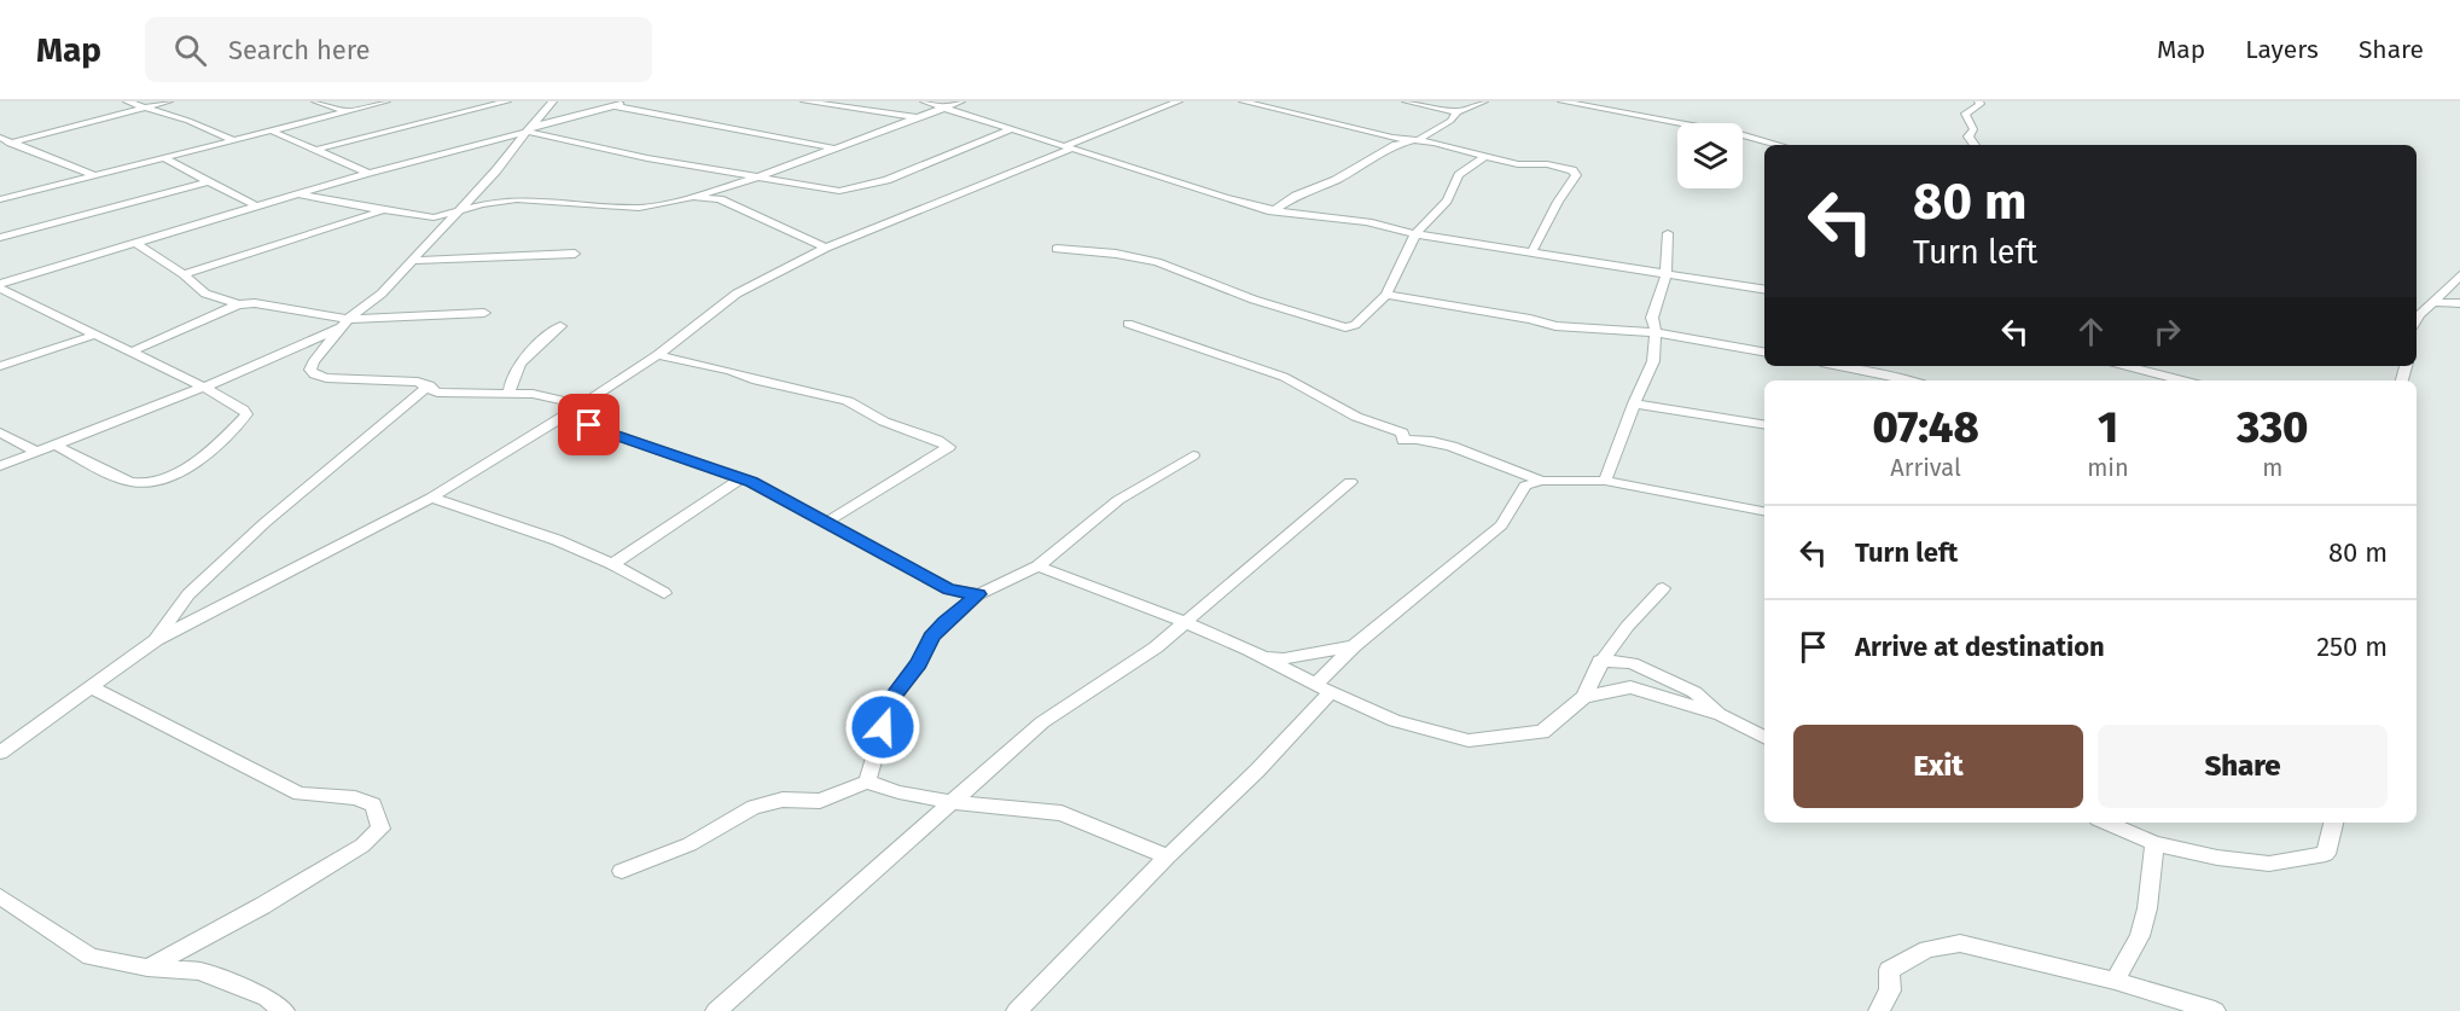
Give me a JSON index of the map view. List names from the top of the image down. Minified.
{"page":{"header":"Map","search":"Search here","nav":["Map","Layers","Share"],"turn":["80 m","Turn left"],"eta":["07:48","Arrival","1","min","330","m"],"list":[{"name":"Turn left","value":"80 m"},{"name":"Arrive at destination","value":"250 m"}],"buttons":["Exit","Share"]}}
